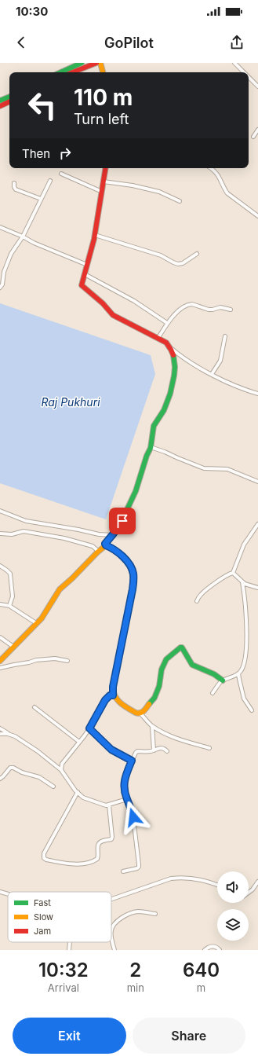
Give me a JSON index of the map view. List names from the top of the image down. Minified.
{"water":["Raj Pukhuri"],"legend":["Fast","Slow","Jam"],"page":{"status":"10:30","header":"GoPilot","turn":["110 m","Turn left"],"then":"Then","eta":["10:32","Arrival","2","min","640","m"],"buttons":["Exit","Share"]}}
